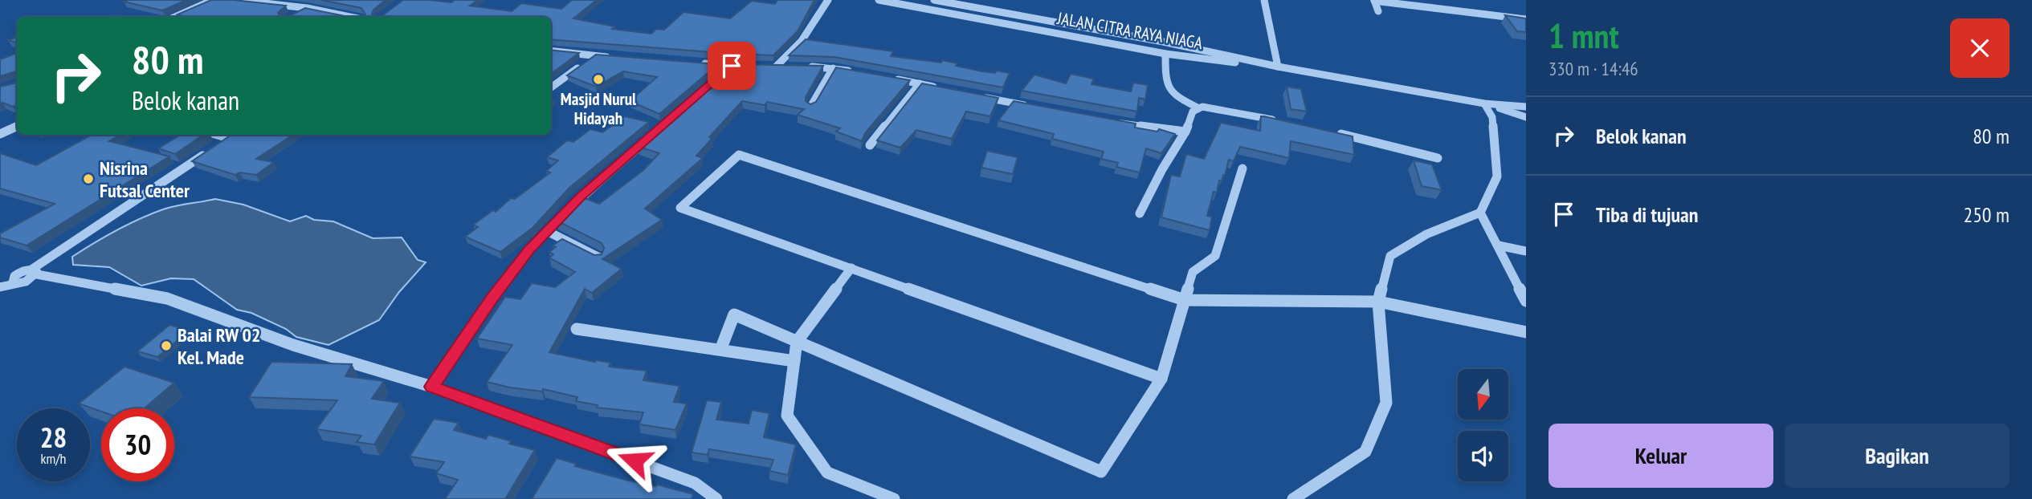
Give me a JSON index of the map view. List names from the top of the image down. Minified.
{"streets":{"street":["JALAN CITRA RAYA NIAGA"]},"places":["Masjid Nurul Hidayah","Nisrina Futsal Center","Balai RW 02 Kel. Made"],"north":"bottom","page":{"heading":["1 mnt","330 m · 14:46"],"turn":["80 m","Belok kanan"],"list":[{"name":"Belok kanan","value":"80 m"},{"name":"Tiba di tujuan","value":"250 m"}],"speed":"28 km/h","limit":"30","buttons":["Keluar","Bagikan"]}}
